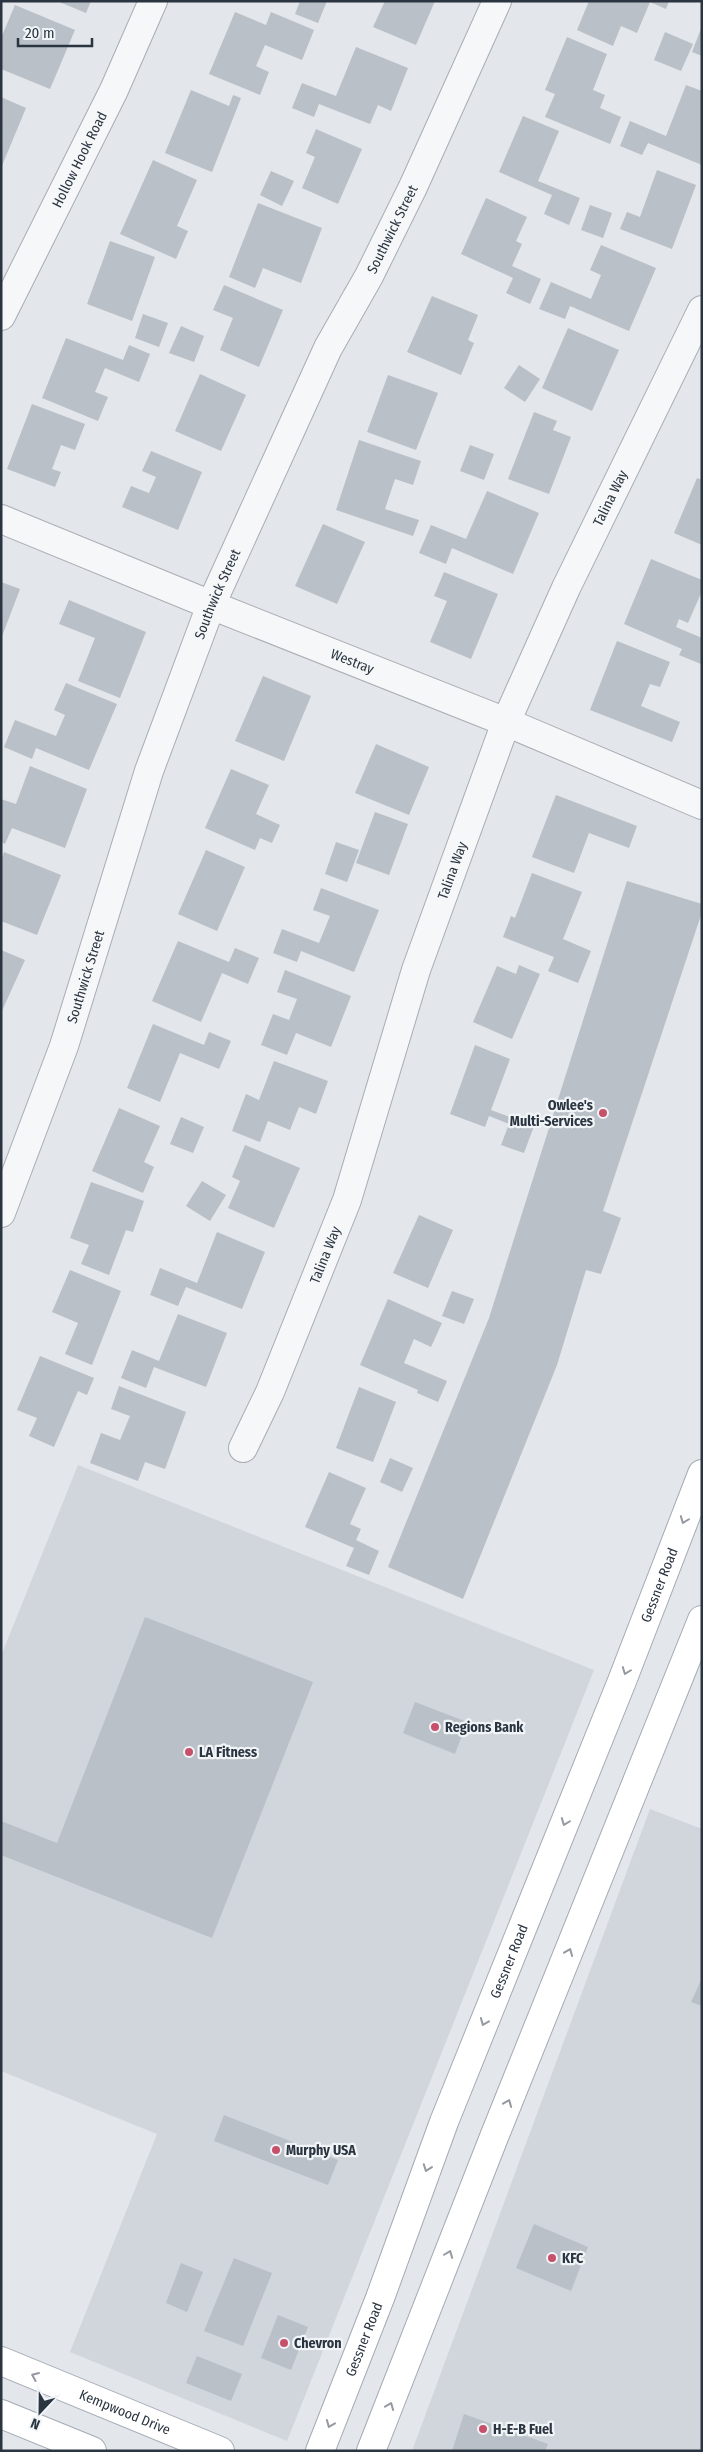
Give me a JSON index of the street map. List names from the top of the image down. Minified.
{"streets":{"main road":["Gessner Road","Kempwood Drive"],"street":["Hollow Hook Road","Southwick Street","Talina Way","Westray"]},"crossings":[["Southwick Street","Westray"],["Talina Way","Westray"]],"places":["Owlee's Multi-Services","Regions Bank","LA Fitness","Murphy USA","KFC","Chevron","H-E-B Fuel"],"scale_bar":"20 m","north":"bottom"}
